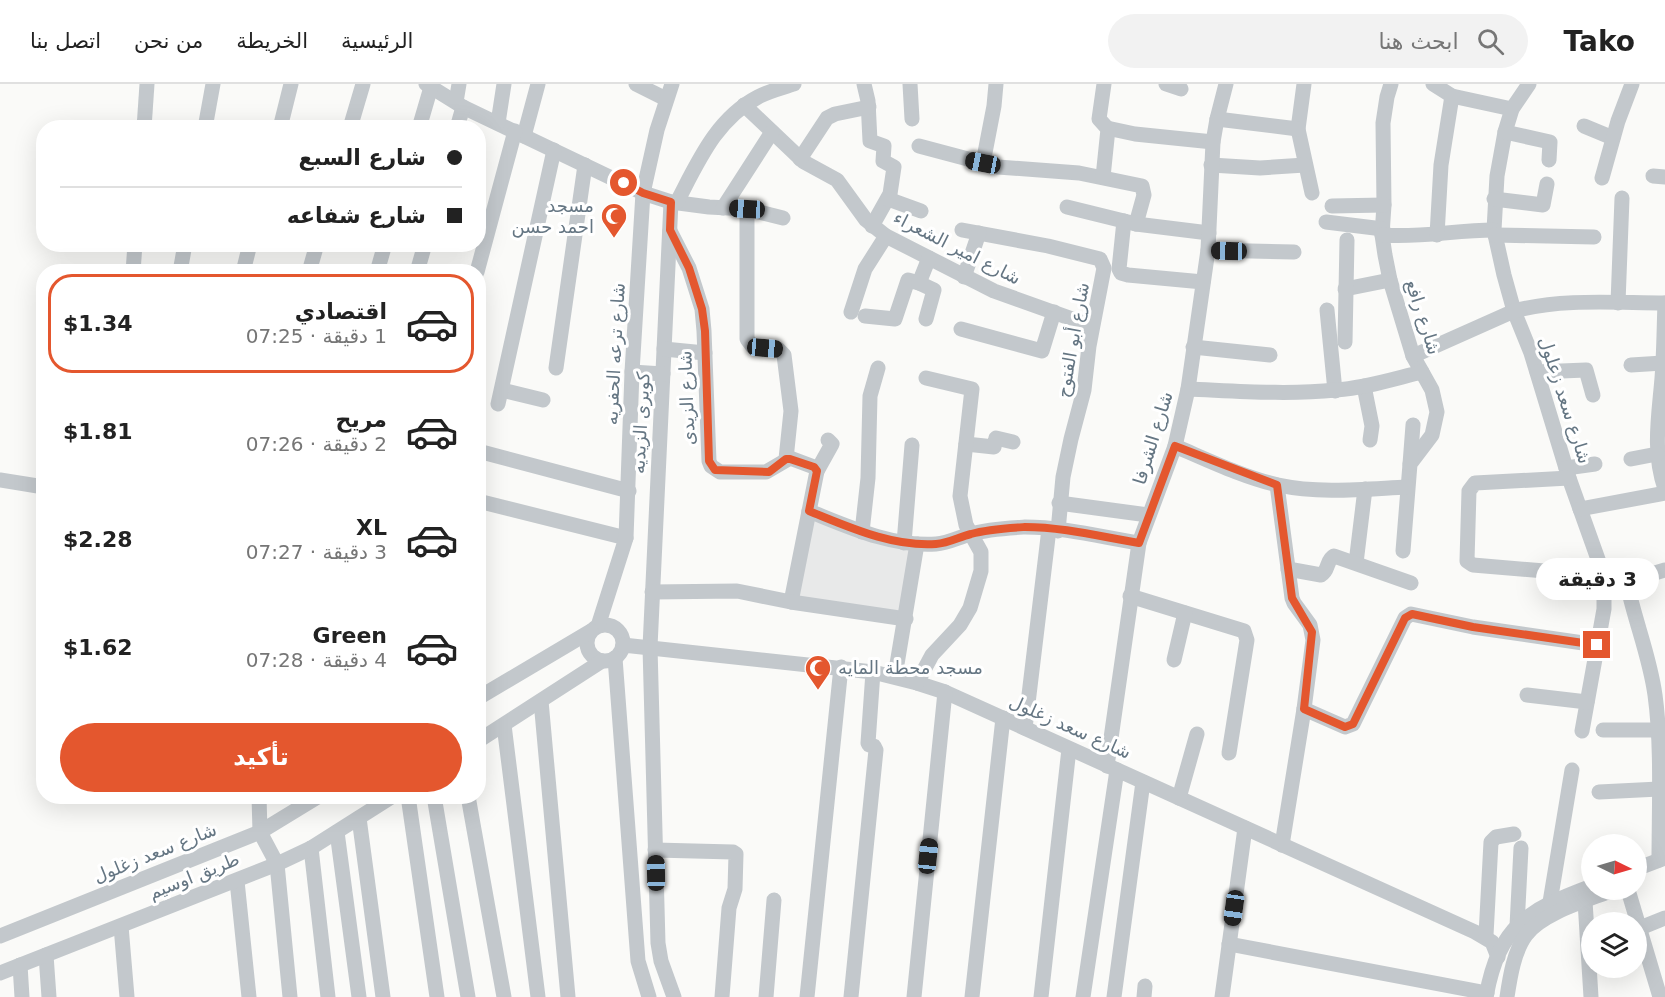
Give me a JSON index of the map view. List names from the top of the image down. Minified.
{"streets":{"street":["شارع امير الشعراء","شارع رافع","شارع أبو الفتوح","شارع ترعه الحفريه","شارع الزيدى","شارع سعد زعلول","كوبرى الزيديه","شارع الشرفا","شارع سعد زغلول","طريق اوسيم"]},"crossings":[["شارع امير الشعراء","شارع أبو الفتوح"],["شارع أبو الفتوح","شارع سعد زغلول"],["شارع ترعه الحفريه","شارع سعد زغلول"],["شارع الزيدى","كوبرى الزيديه"],["كوبرى الزيديه","شارع سعد زغلول"],["شارع الشرفا","شارع سعد زغلول"]],"places":{"mosque":["مسجد احمد حسن","مسجد محطة المايه"]},"north":"right","page":{"header":"Tako","search":"ابحث هنا","nav":["الرئيسية","الخريطة","من نحن","اتصل بنا"],"banner":["شارع السبع","شارع شفاعه"],"list":[{"name":"اقتصادي","note":"1 دقيقة · 07:25","value":"$1.34"},{"name":"مريح","note":"2 دقيقة · 07:26","value":"$1.81"},{"name":"XL","note":"3 دقيقة · 07:27","value":"$2.28"},{"name":"Green","note":"4 دقيقة · 07:28","value":"$1.62"}],"bubble":"3 دقيقة","buttons":"تأكيد"}}
